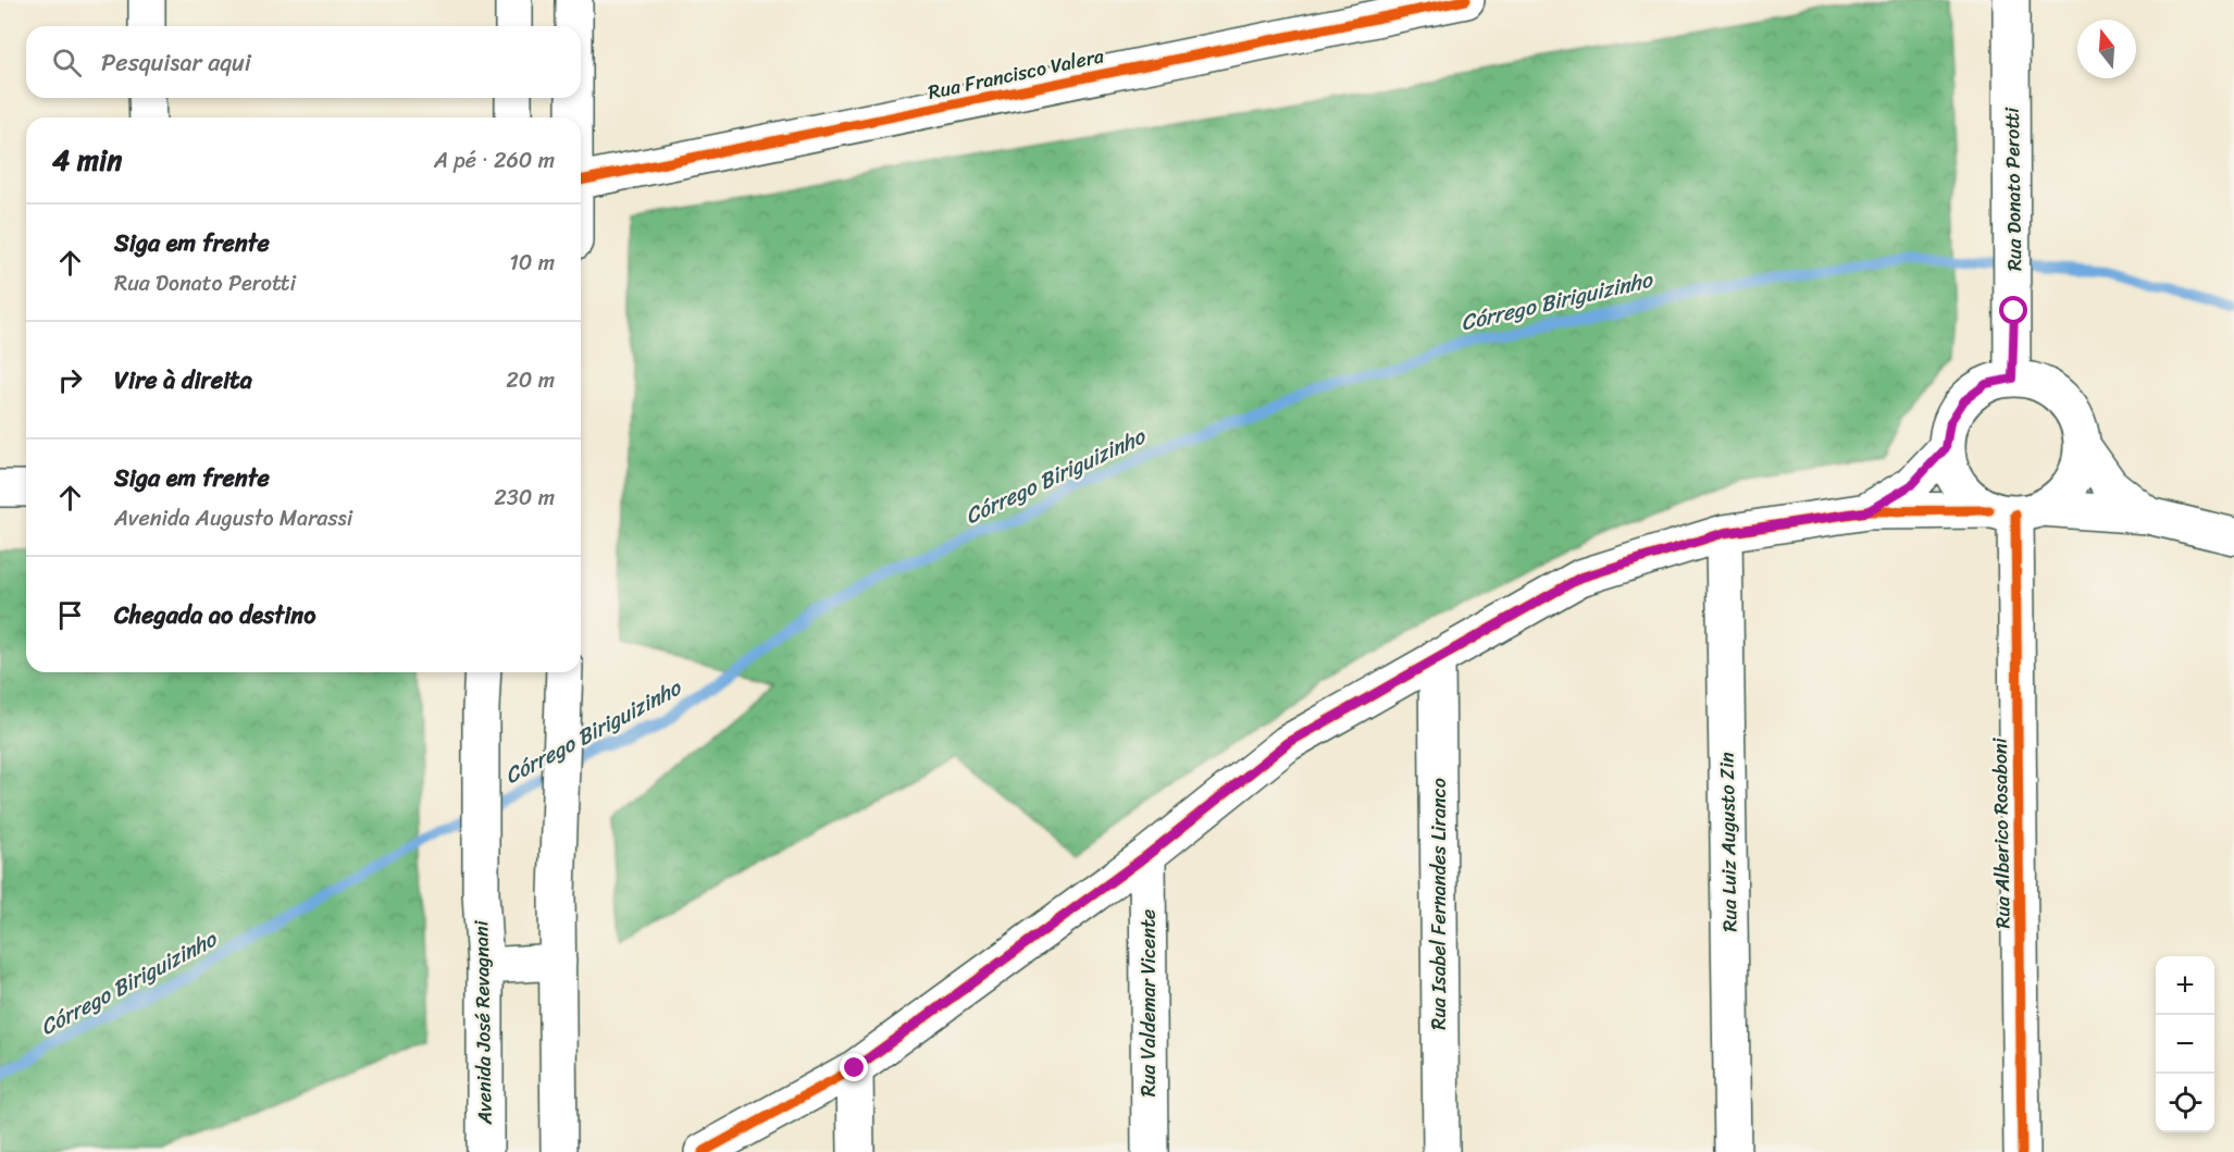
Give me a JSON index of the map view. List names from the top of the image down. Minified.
{"streets":{"street":["Rua Francisco Valera","Rua Donato Perotti","Rua Alberico Rosaboni","Rua Luiz Augusto Zin","Rua Isabel Fernandes Liranco","Rua Valdemar Vicente","Avenida José Revagnani"]},"crossings":[["Rua Donato Perotti","Rua Alberico Rosaboni"]],"water":["Córrego Biriguizinho"],"north":"top","page":{"search":"Pesquisar aqui","heading":["4 min","A pé · 260 m"],"list":[["Siga em frente","Rua Donato Perotti","10 m"],["Vire à direita","20 m"],["Siga em frente","Avenida Augusto Marassi","230 m"],"Chegada ao destino"],"map_buttons":["+","−"]}}
